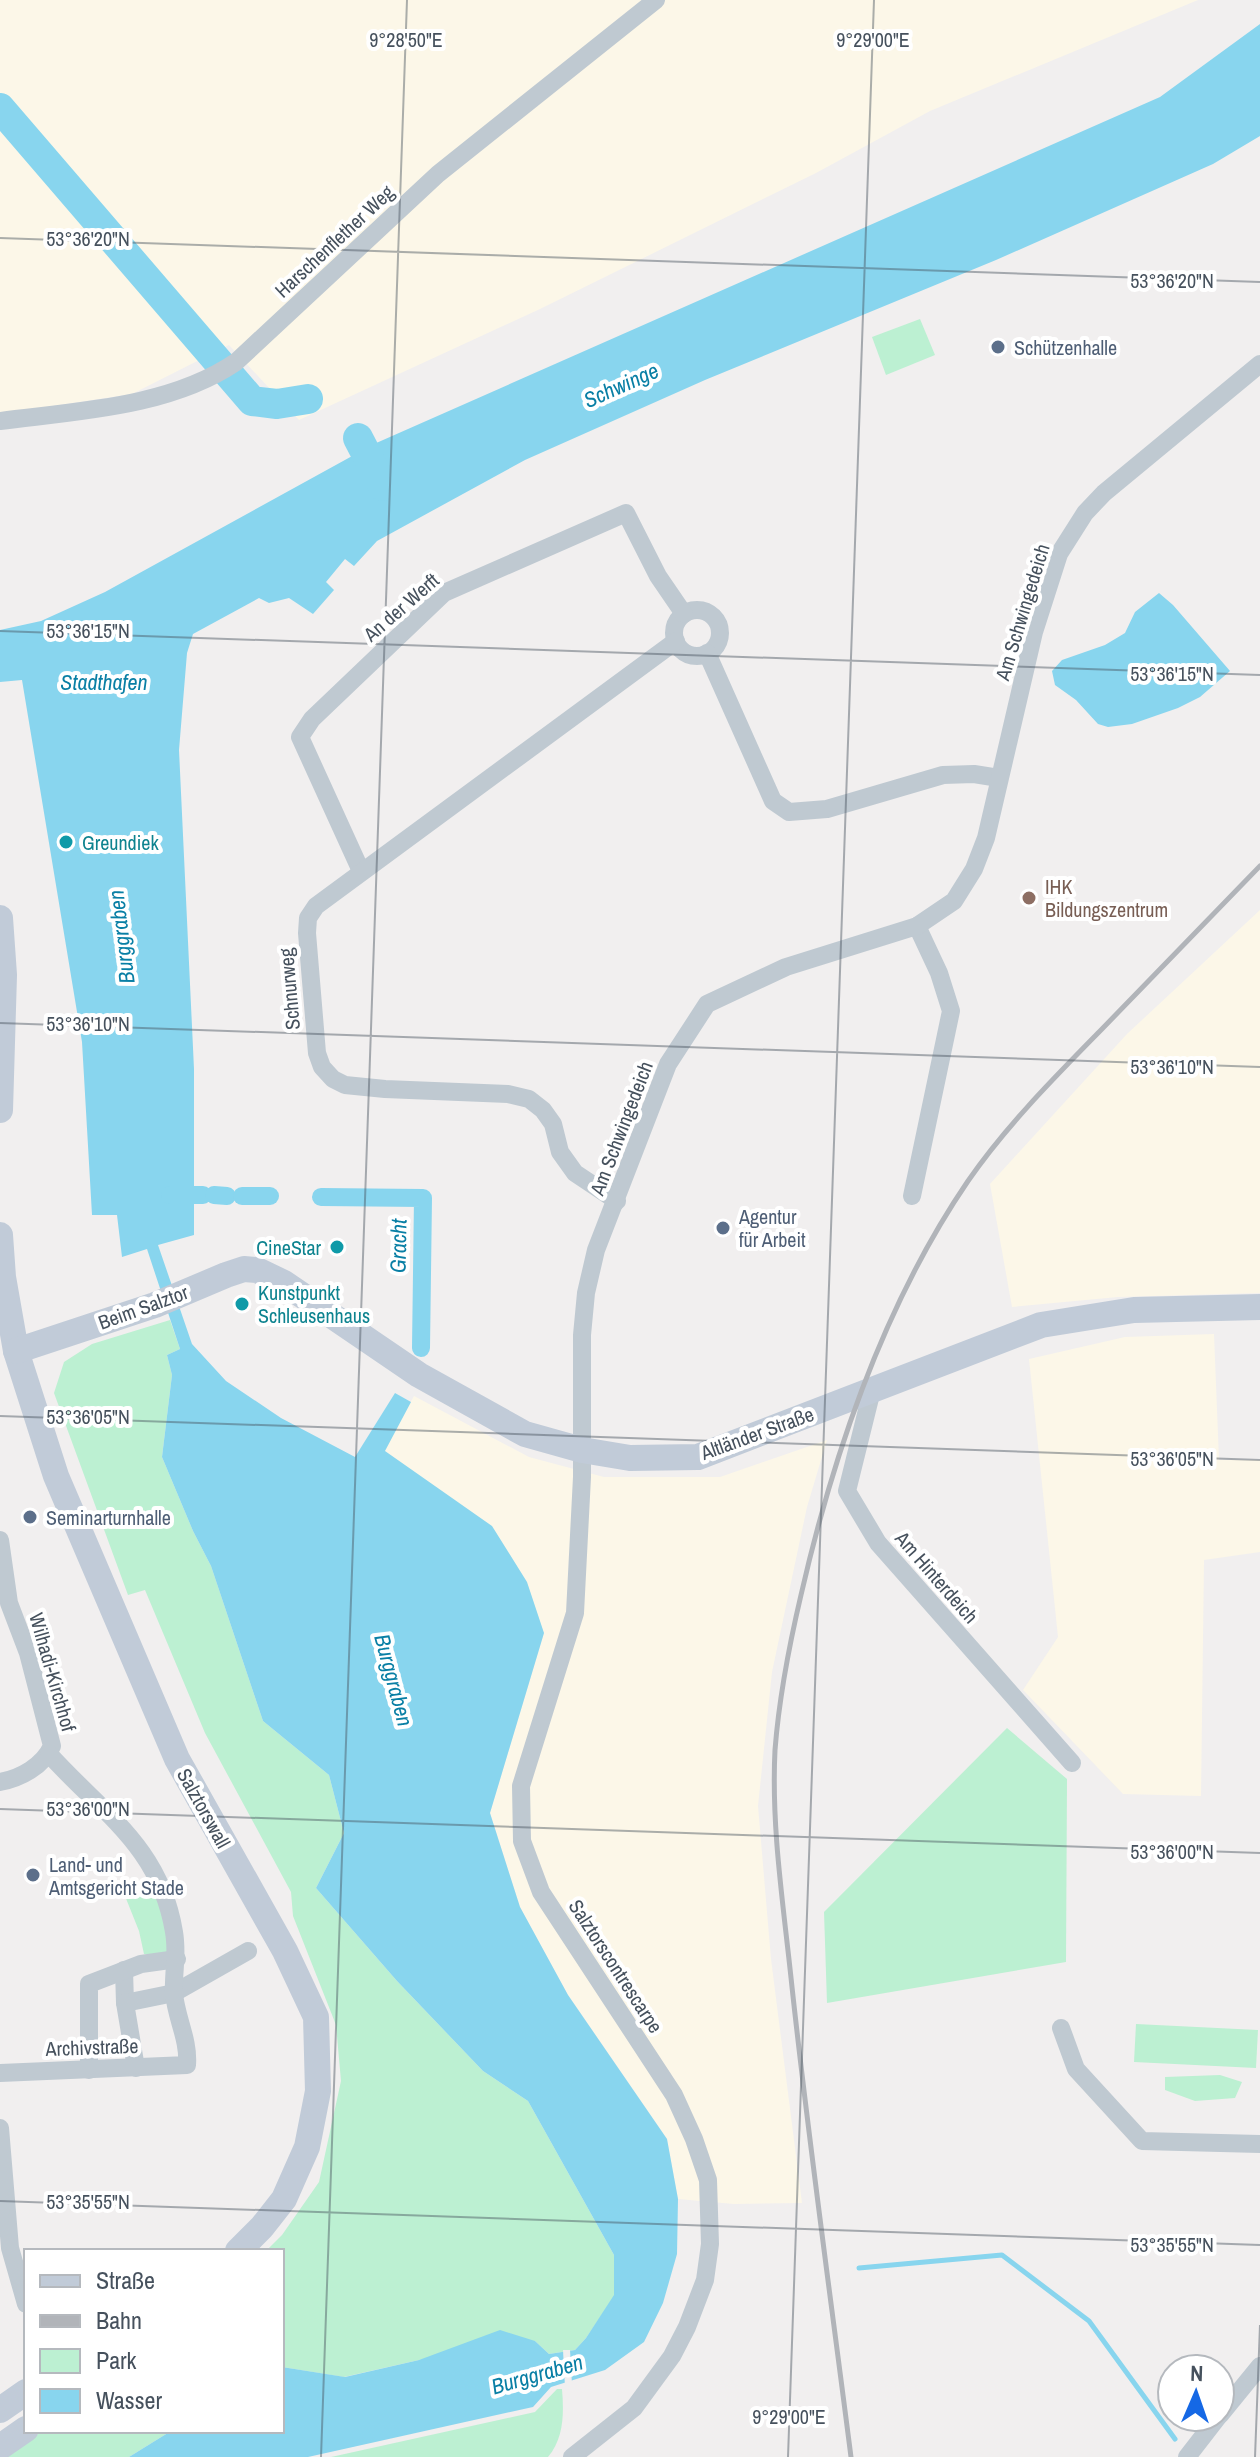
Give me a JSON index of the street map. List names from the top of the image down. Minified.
{"streets":{"main road":["Beim Salztor","Altländer Straße","Salztorswall"],"street":["Harschenflether Weg","An der Werft","Am Schwingedeich","Schnurweg","Am Hinterdeich","Wilhadi-Kirchhof","Salztorscontrescarpe","Archivstraße"]},"crossings":[["An der Werft","Schnurweg"],["Am Schwingedeich","Schnurweg"],["Am Schwingedeich","Altländer Straße"],["Am Schwingedeich","Salztorscontrescarpe"],["Beim Salztor","Altländer Straße"],["Beim Salztor","Salztorswall"],["Altländer Straße","Am Hinterdeich"],["Altländer Straße","Salztorscontrescarpe"]],"water":["Schwinge","Stadthafen","Burggraben","Gracht"],"places":["Schützenhalle","Greundiek","IHK Bildungszentrum","Agentur für Arbeit","CineStar","Kunstpunkt Schleusenhaus","Seminarturnhalle","Land- und Amtsgericht Stade"],"legend":["Straße","Bahn","Park","Wasser"],"north":"top","coordinates":["9°28'50\"E","9°29'00\"E","53°36'20\"N","53°36'15\"N","53°36'10\"N","53°36'05\"N","53°36'00\"N","53°35'55\"N"]}
